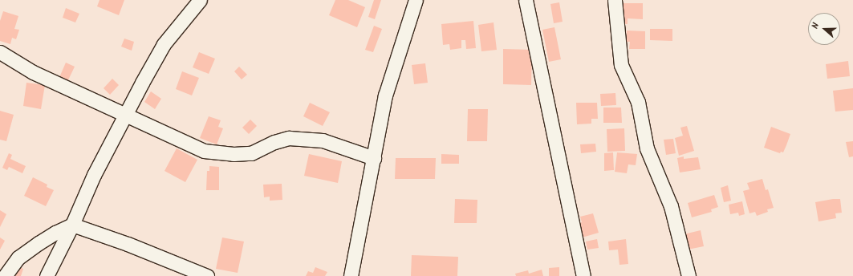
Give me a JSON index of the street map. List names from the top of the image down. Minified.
{"north":"left"}
